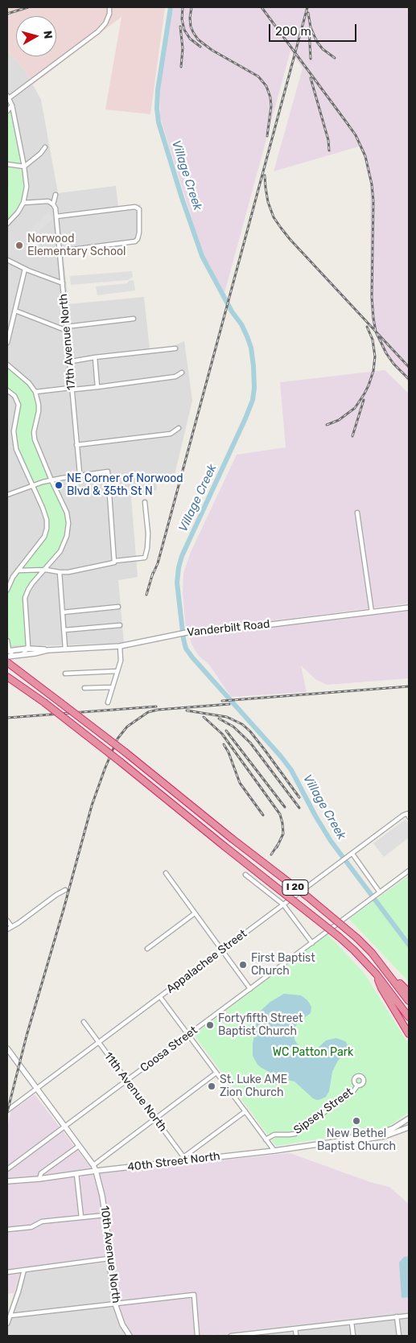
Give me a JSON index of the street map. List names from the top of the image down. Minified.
{"streets":{"highway":["I 20"],"street":["17th Avenue North","Vanderbilt Road","Appalachee Street","Coosa Street","11th Avenue North","Sipsey Street","40th Street North","10th Avenue North"]},"crossings":[["Appalachee Street","11th Avenue North"],["Appalachee Street","10th Avenue North"],["Coosa Street","11th Avenue North"],["Coosa Street","10th Avenue North"],["11th Avenue North","40th Street North"],["40th Street North","10th Avenue North"]],"water":["Village Creek"],"parks":["WC Patton Park"],"places":["Norwood Elementary School","NE Corner of Norwood Blvd & 35th St N","First Baptist Church","Fortyfifth Street Baptist Church","St. Luke AME Zion Church","New Bethel Baptist Church"],"scale_bar":"200 m","north":"right"}
